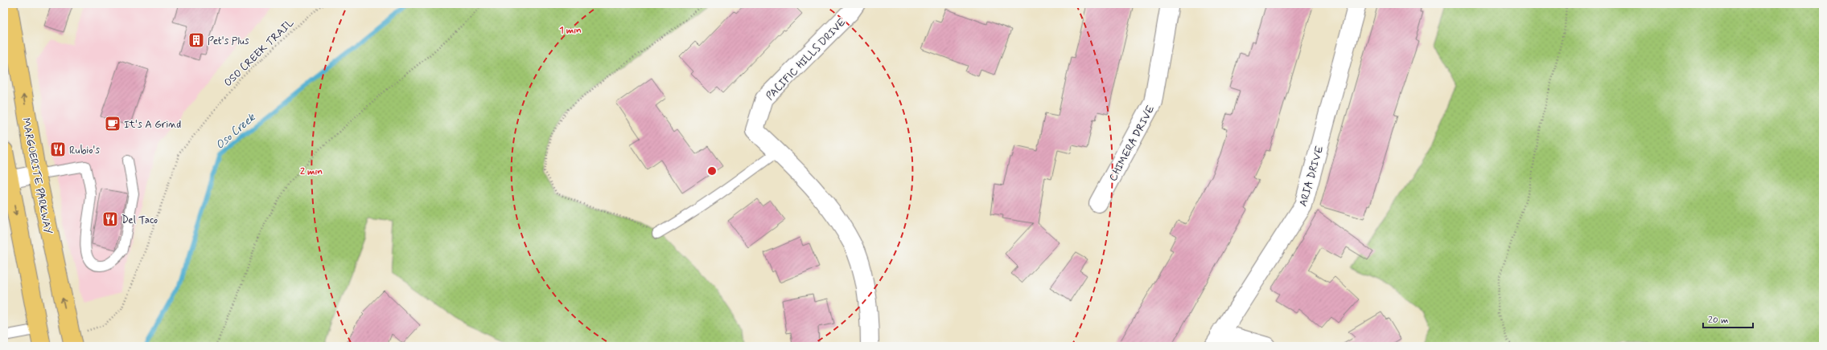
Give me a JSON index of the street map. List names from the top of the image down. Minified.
{"streets":{"main road":["MARGUERITE PARKWAY"],"street":["PACIFIC HILLS DRIVE","CHIMERA DRIVE","ARIA DRIVE"],"path":["OSO CREEK TRAIL"]},"crossings":[["OSO CREEK TRAIL","MARGUERITE PARKWAY"]],"water":["Oso Creek"],"places":{"building":["Pet's Plus"],"cafe":["It's A Grind"],"restaurant":["Rubio's","Del Taco"]},"scale_bar":"20 m","rings":["1 min","2 min"]}
